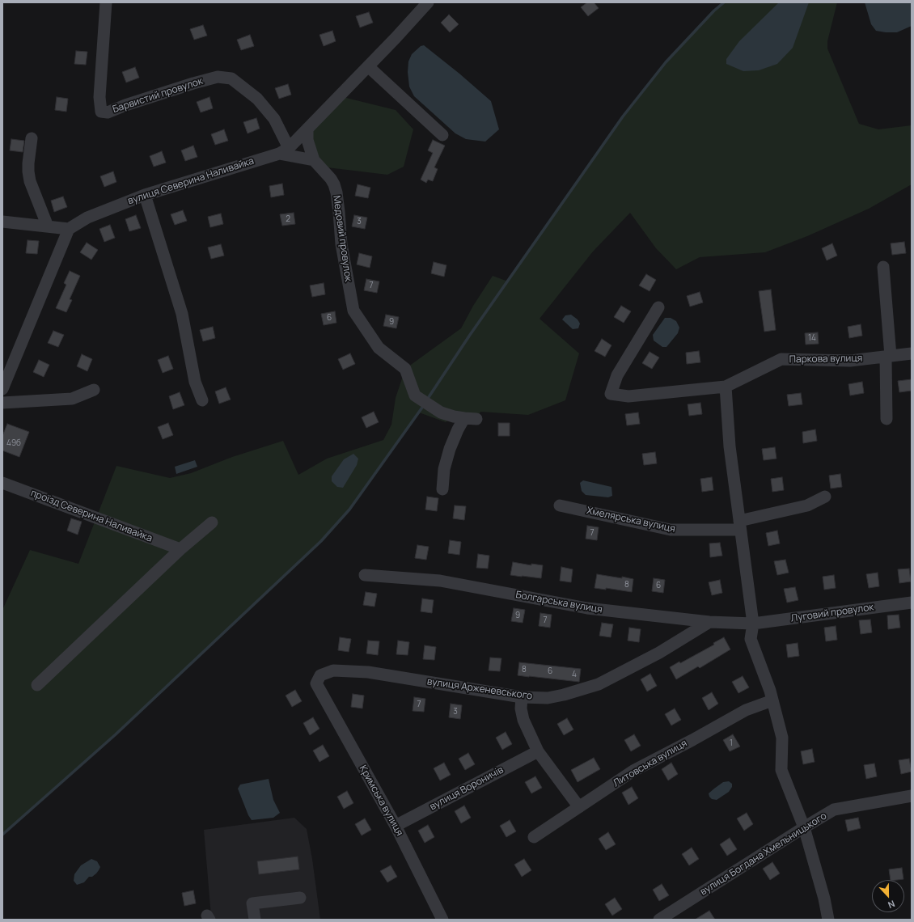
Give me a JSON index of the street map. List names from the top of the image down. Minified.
{"streets":{"street":["Барвистий провулок","вулиця Северина Наливайка","Медовий провулок","Паркова вулиця","проїзд Северина Наливайка","Хмелярська вулиця","Болгарська вулиця","Луговий провулок","вулиця Арженевського","Литовська вулиця","вулиця Вороничів","Кримська вулиця","вулиця Богдана Хмельницького"]},"crossings":[["Барвистий провулок","вулиця Северина Наливайка"],["вулиця Северина Наливайка","Медовий провулок"],["Болгарська вулиця","Луговий провулок"],["Болгарська вулиця","вулиця Арженевського"],["вулиця Арженевського","Кримська вулиця"],["вулиця Вороничів","Кримська вулиця"]],"house_numbers":["2","3","7","6","9","14","49б","7","8","6","9","7","8","6","4","7","3","1"],"north":"bottom"}
